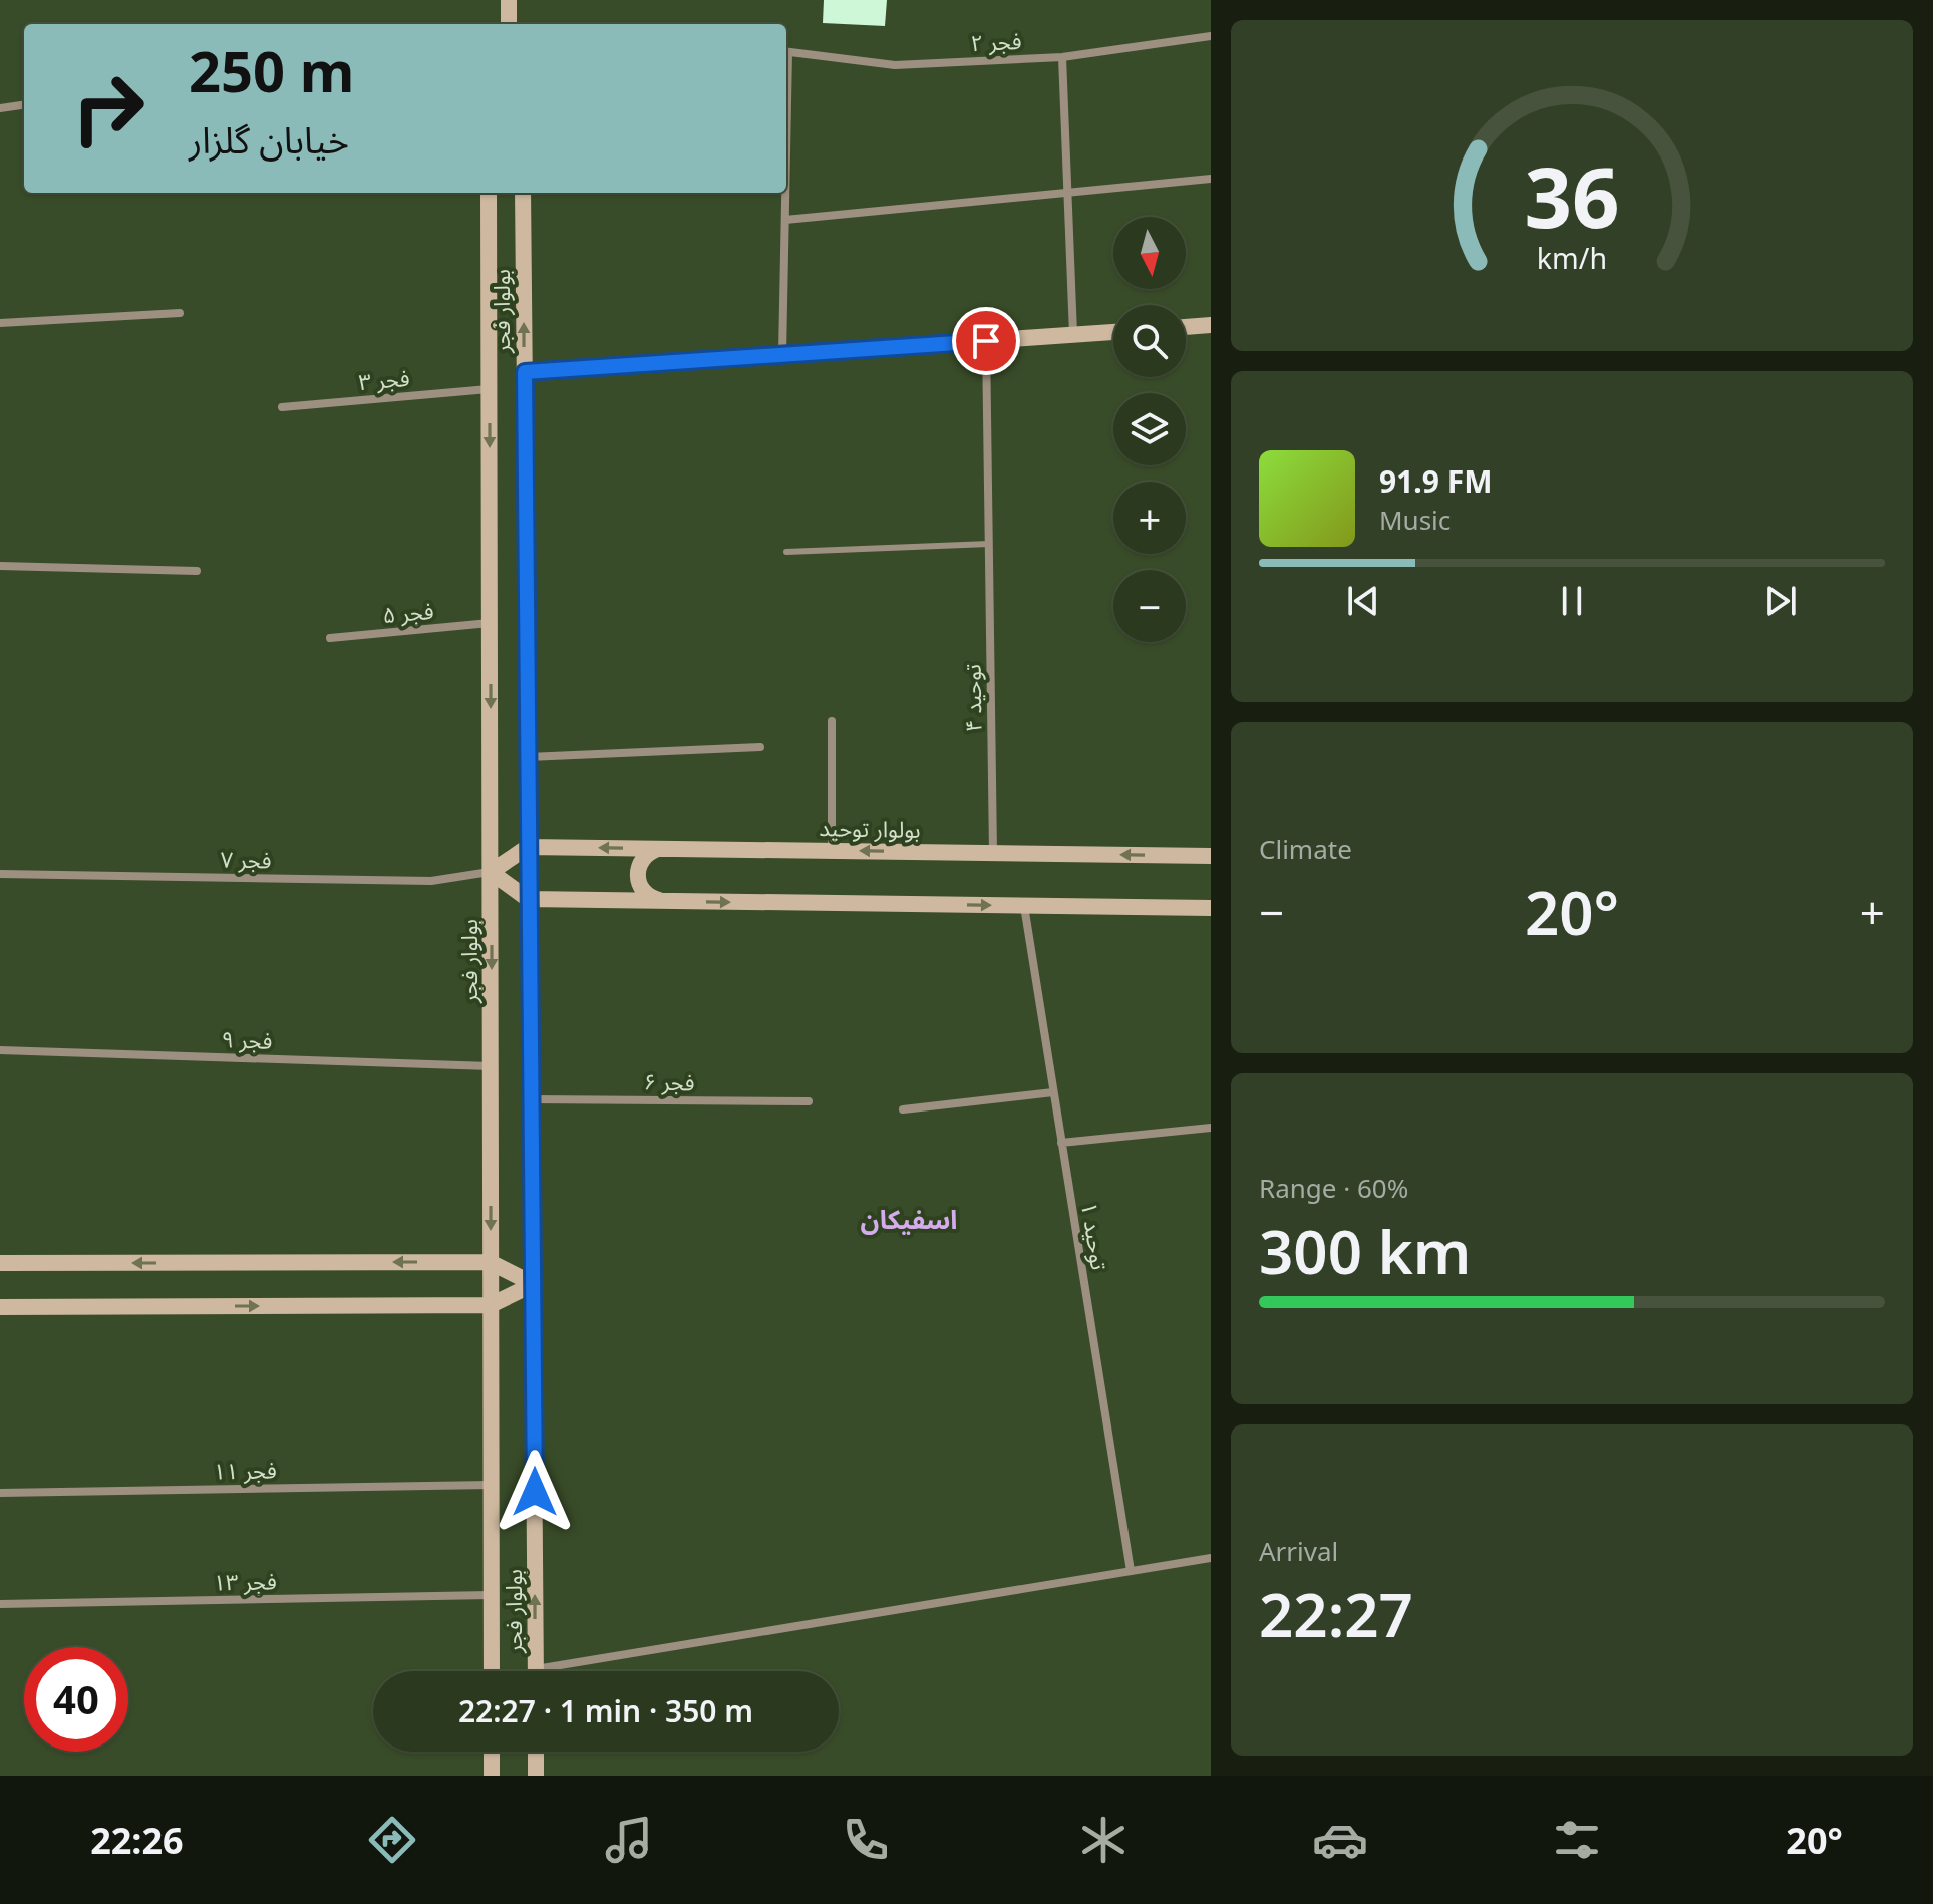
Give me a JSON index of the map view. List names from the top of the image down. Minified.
{"streets":{"street":["فجر ۲","بولوار فجر","فجر ۳","فجر ۵","توحید ۴","بولوار توحید","فجر ۷","فجر ۹","فجر ۶","توحید ۱","فجر ۱۱","فجر ۱۳"]},"crossings":[["بولوار فجر","فجر ۳"],["بولوار فجر","فجر ۵"],["بولوار فجر","بولوار توحید"],["بولوار فجر","فجر ۷"],["بولوار فجر","فجر ۹"],["بولوار فجر","فجر ۶"],["بولوار فجر","فجر ۱۱"],["بولوار فجر","فجر ۱۳"],["توحید ۴","بولوار توحید"]],"districts":["اسفیکان"],"north":"bottom","page":{"turn":["250 m","خیابان گلزار"],"map_buttons":["+","−"],"song":["91.9 FM","Music"],"tile":["Climate",["Range · 60%","300 km"],["Arrival","22:27"]],"heat":["−","20°","+"],"limit":"40","trip":"22:27 · 1 min · 350 m","tabs":["22:26","20°"],"gauge":["36","km/h"]}}
